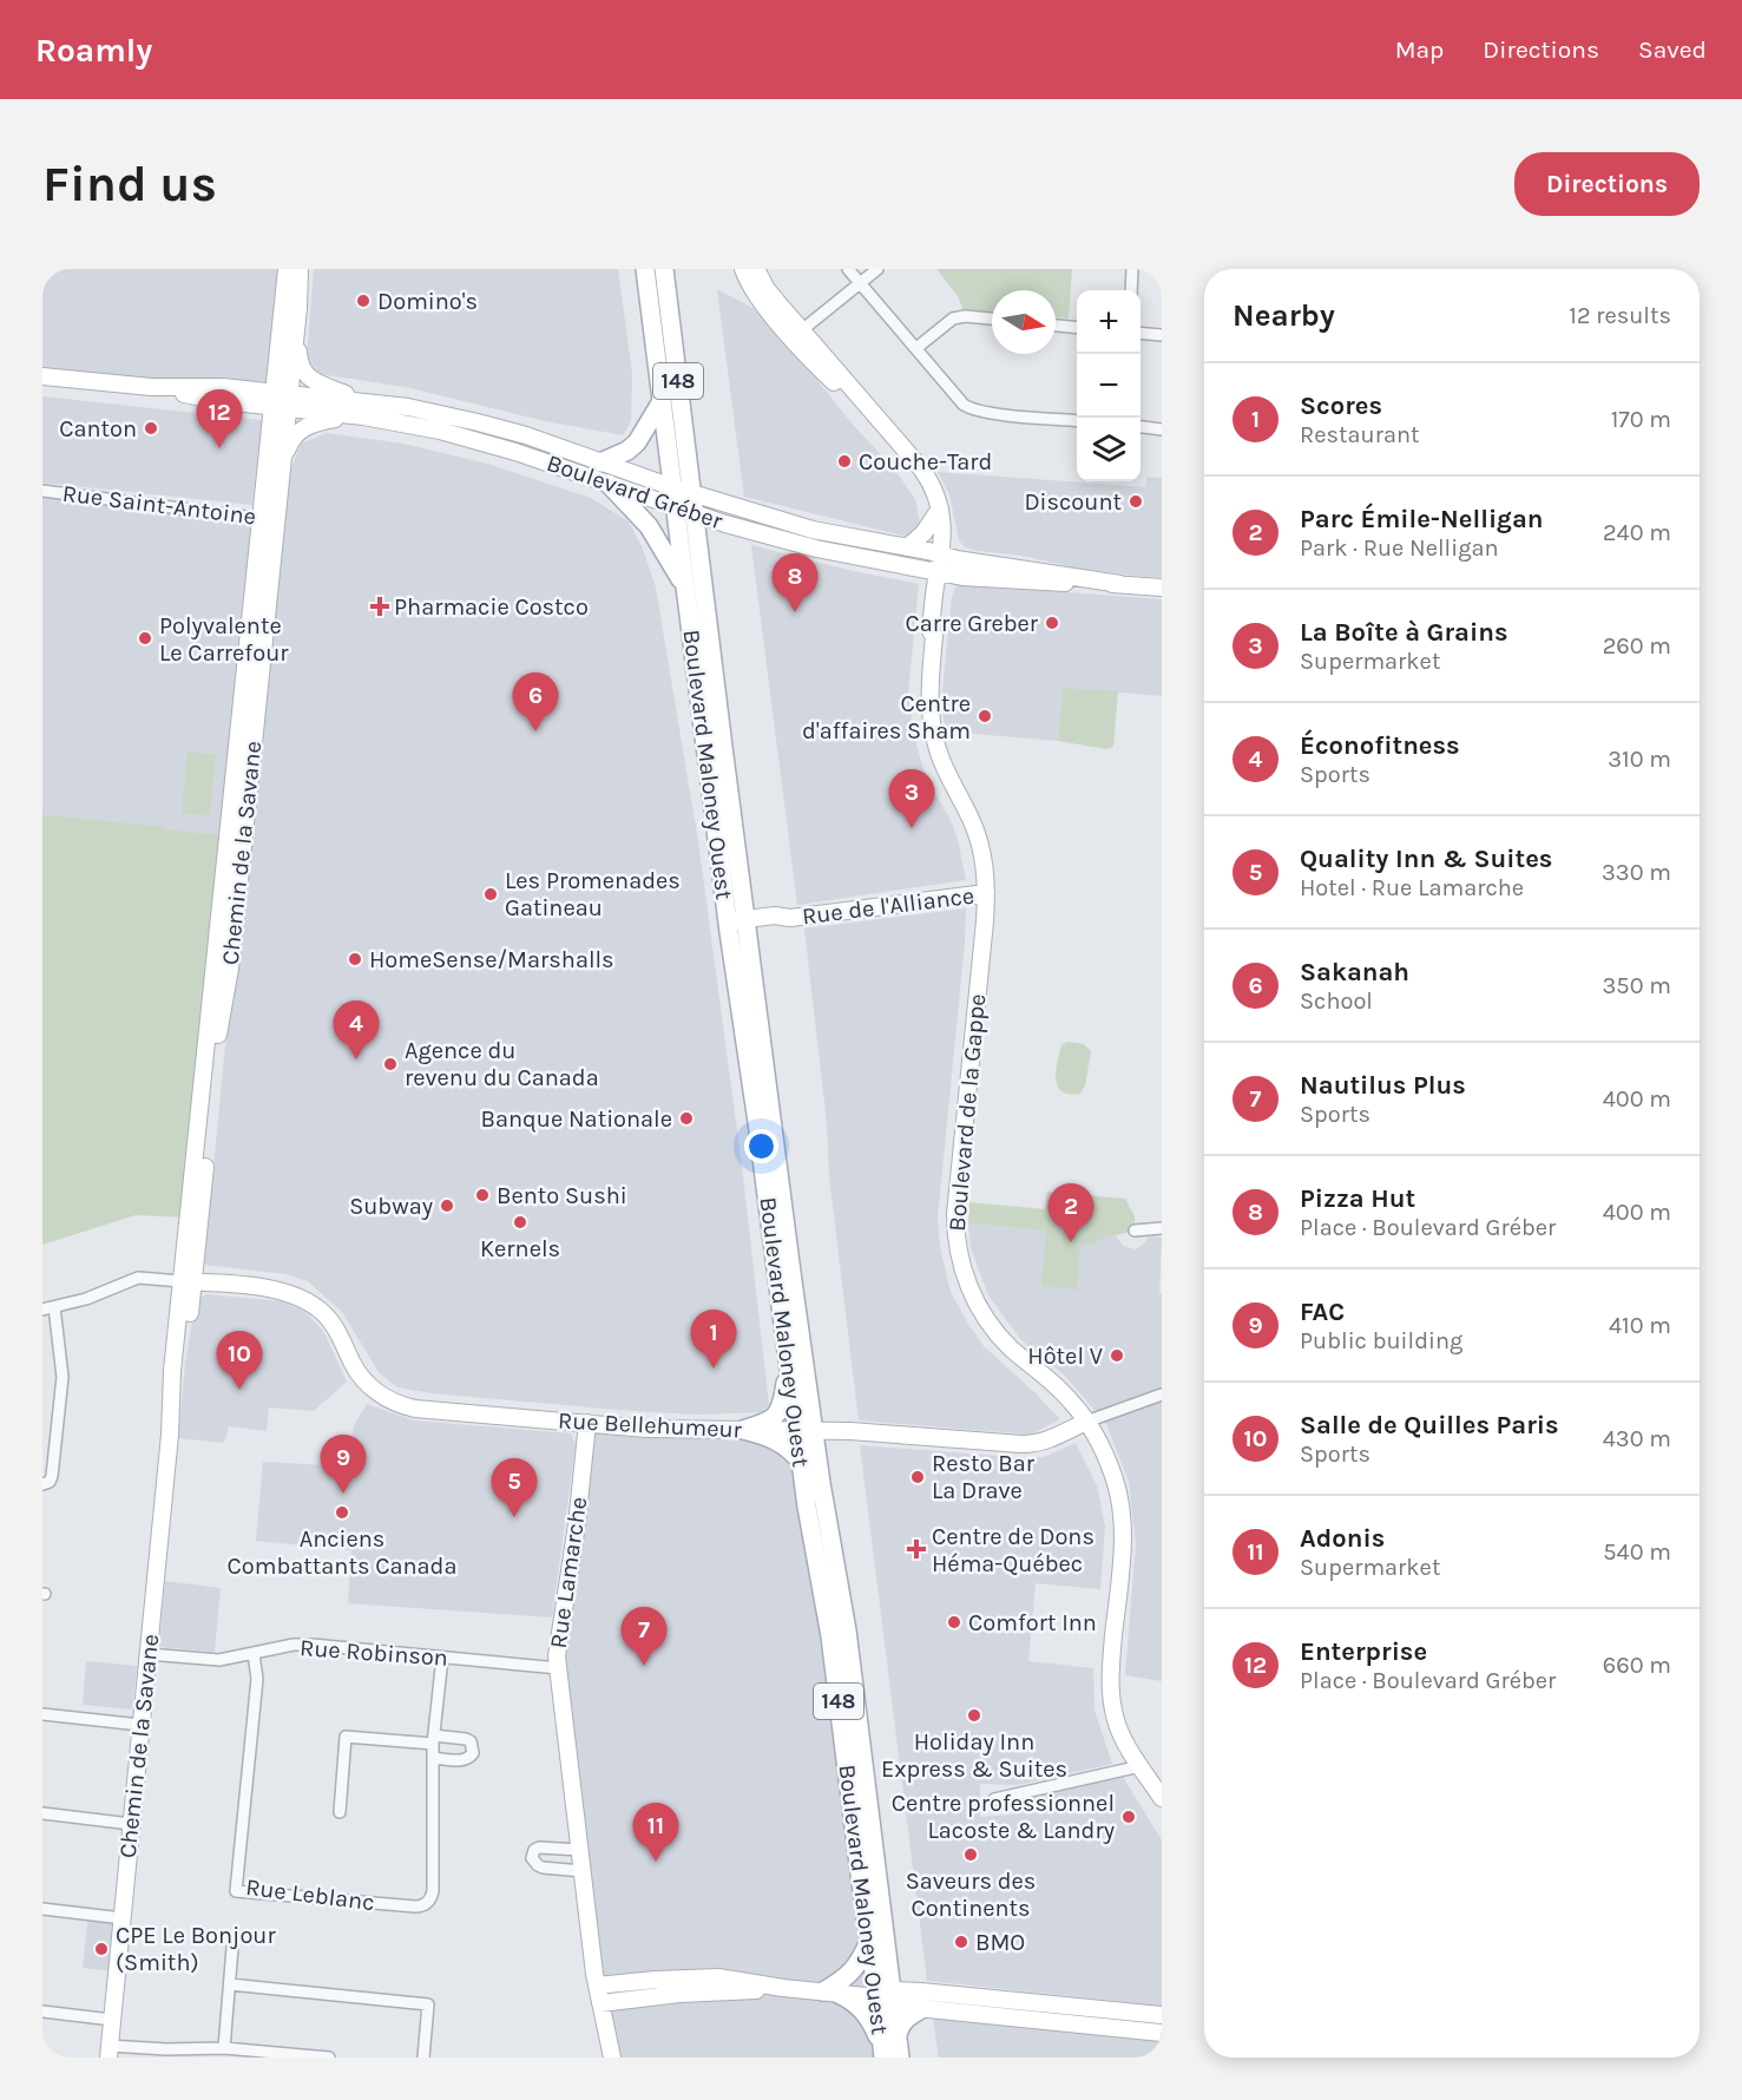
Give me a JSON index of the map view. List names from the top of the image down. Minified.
{"streets":{"main road":["148","Boulevard Maloney Ouest"],"street":["Boulevard Gréber","Rue Saint-Antoine","Chemin de la Savane","Rue de l'Alliance","Boulevard de la Gappe","Rue Bellehumeur","Rue Lamarche","Rue Robinson","Rue Leblanc"]},"crossings":[["Boulevard Gréber","Boulevard Maloney Ouest"],["Boulevard Gréber","Chemin de la Savane"],["Boulevard Gréber","Boulevard de la Gappe"],["Rue Saint-Antoine","Chemin de la Savane"],["Boulevard Maloney Ouest","Rue de l'Alliance"],["Boulevard Maloney Ouest","Rue Bellehumeur"],["Chemin de la Savane","Rue Bellehumeur"],["Chemin de la Savane","Rue Robinson"],["Rue de l'Alliance","Boulevard de la Gappe"],["Boulevard de la Gappe","Rue Bellehumeur"],["Rue Bellehumeur","Rue Lamarche"],["Rue Lamarche","Rue Robinson"],["Rue Robinson","Rue Leblanc"]],"places":{"other":["Domino's","Canton","Couche-Tard","Discount","Carre Greber","Polyvalente Le Carrefour","Centre d'affaires Sham","Les Promenades Gatineau","HomeSense/Marshalls","Agence du revenu du Canada","Banque Nationale","Bento Sushi","Subway","Kernels","Hôtel V","Resto Bar La Drave","Anciens Combattants Canada","Comfort Inn","Holiday Inn Express & Suites","Centre professionnel Lacoste & Landry","Saveurs des Continents","BMO","CPE Le Bonjour (Smith)"],"health":["Pharmacie Costco","Centre de Dons Héma-Québec"]},"north":"right","page":{"header":"Roamly","nav":["Map","Directions","Saved"],"buttons":"Directions","title":"Find us","heading":["Nearby","12 results"],"map_buttons":["+","−"],"list":[{"mark":"1","name":"Scores","note":"Restaurant","value":"170 m"},{"mark":"2","name":"Parc Émile-Nelligan","note":"Park · Rue Nelligan","value":"240 m"},{"mark":"3","name":"La Boîte à Grains","note":"Supermarket","value":"260 m"},{"mark":"4","name":"Éconofitness","note":"Sports","value":"310 m"},{"mark":"5","name":"Quality Inn & Suites","note":"Hotel · Rue Lamarche","value":"330 m"},{"mark":"6","name":"Sakanah","note":"School","value":"350 m"},{"mark":"7","name":"Nautilus Plus","note":"Sports","value":"400 m"},{"mark":"8","name":"Pizza Hut","note":"Place · Boulevard Gréber","value":"400 m"},{"mark":"9","name":"FAC","note":"Public building","value":"410 m"},{"mark":"10","name":"Salle de Quilles Paris","note":"Sports","value":"430 m"},{"mark":"11","name":"Adonis","note":"Supermarket","value":"540 m"},{"mark":"12","name":"Enterprise","note":"Place · Boulevard Gréber","value":"660 m"}],"pins":["12","8","6","3","4","2","1","10","9","5","7","11"]}}
